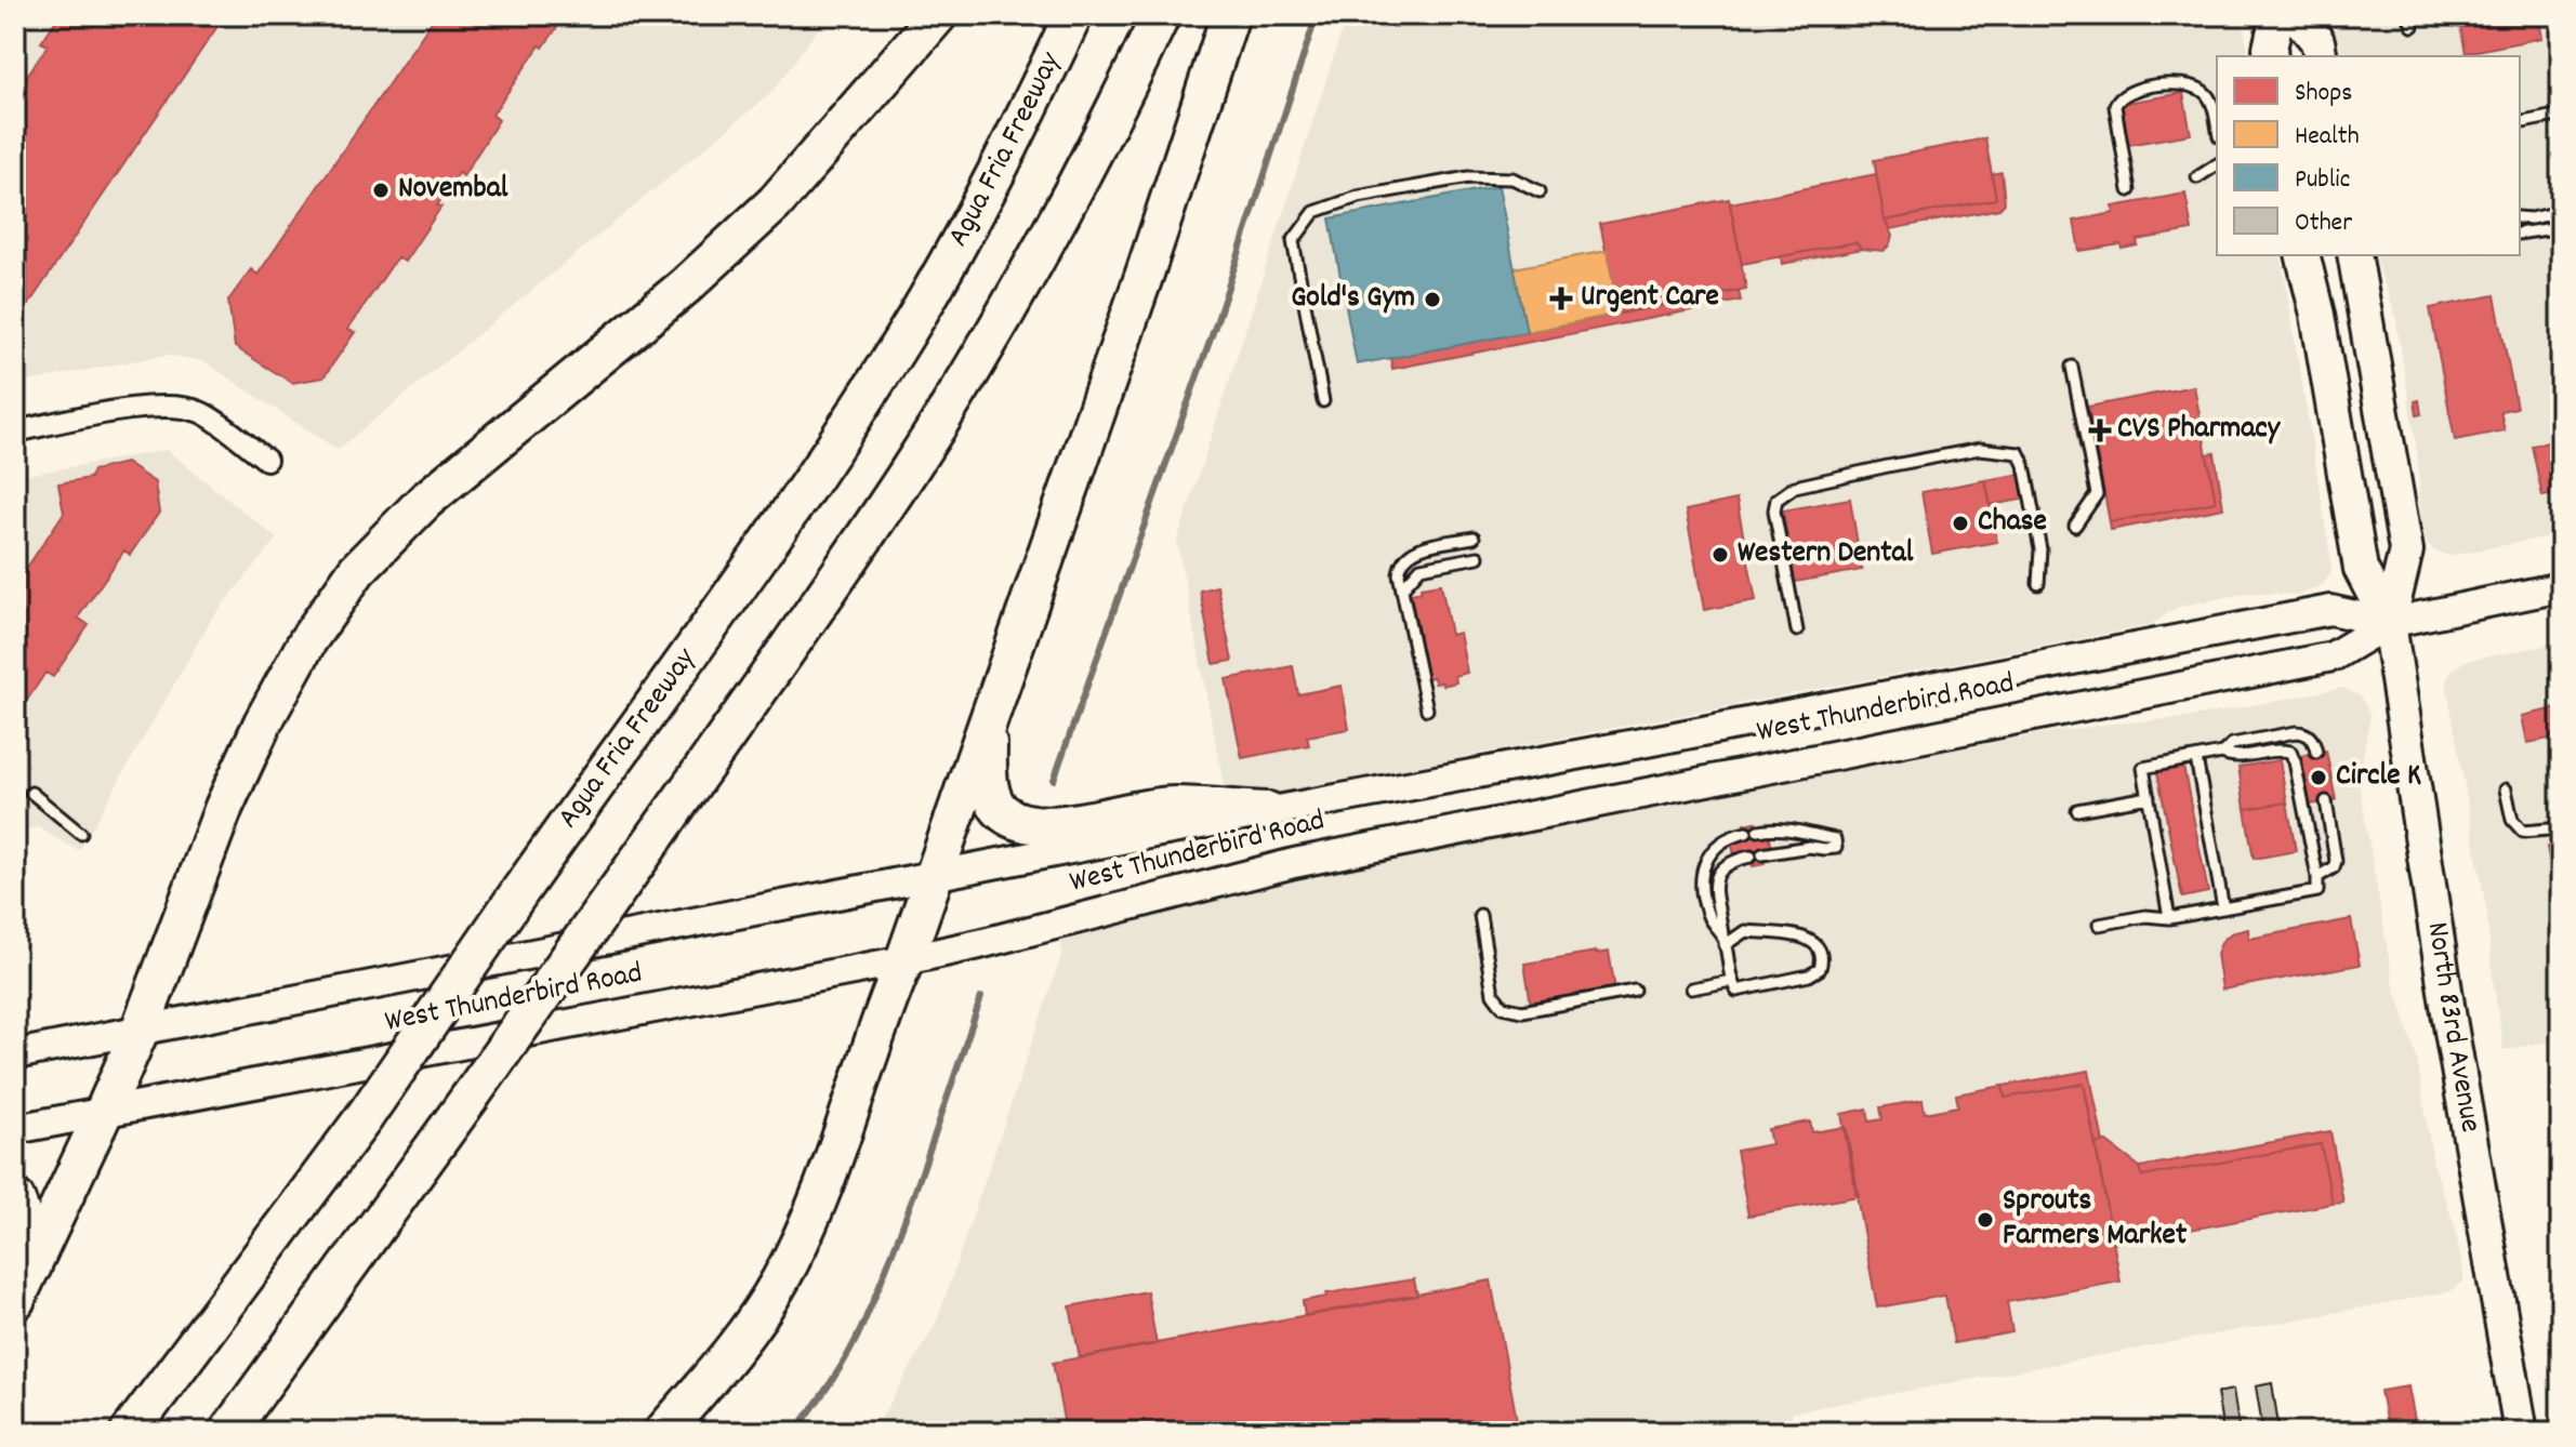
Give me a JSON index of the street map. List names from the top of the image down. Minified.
{"streets":{"highway":["Agua Fria Freeway"],"main road":["West Thunderbird Road","North 83rd Avenue"]},"crossings":[["West Thunderbird Road","North 83rd Avenue"]],"places":{"other":["Novembal","Gold's Gym","Chase","Western Dental","Circle K","Sprouts Farmers Market"],"health":["Urgent Care","CVS Pharmacy"]},"legend":["Shops","Health","Public","Other"]}
